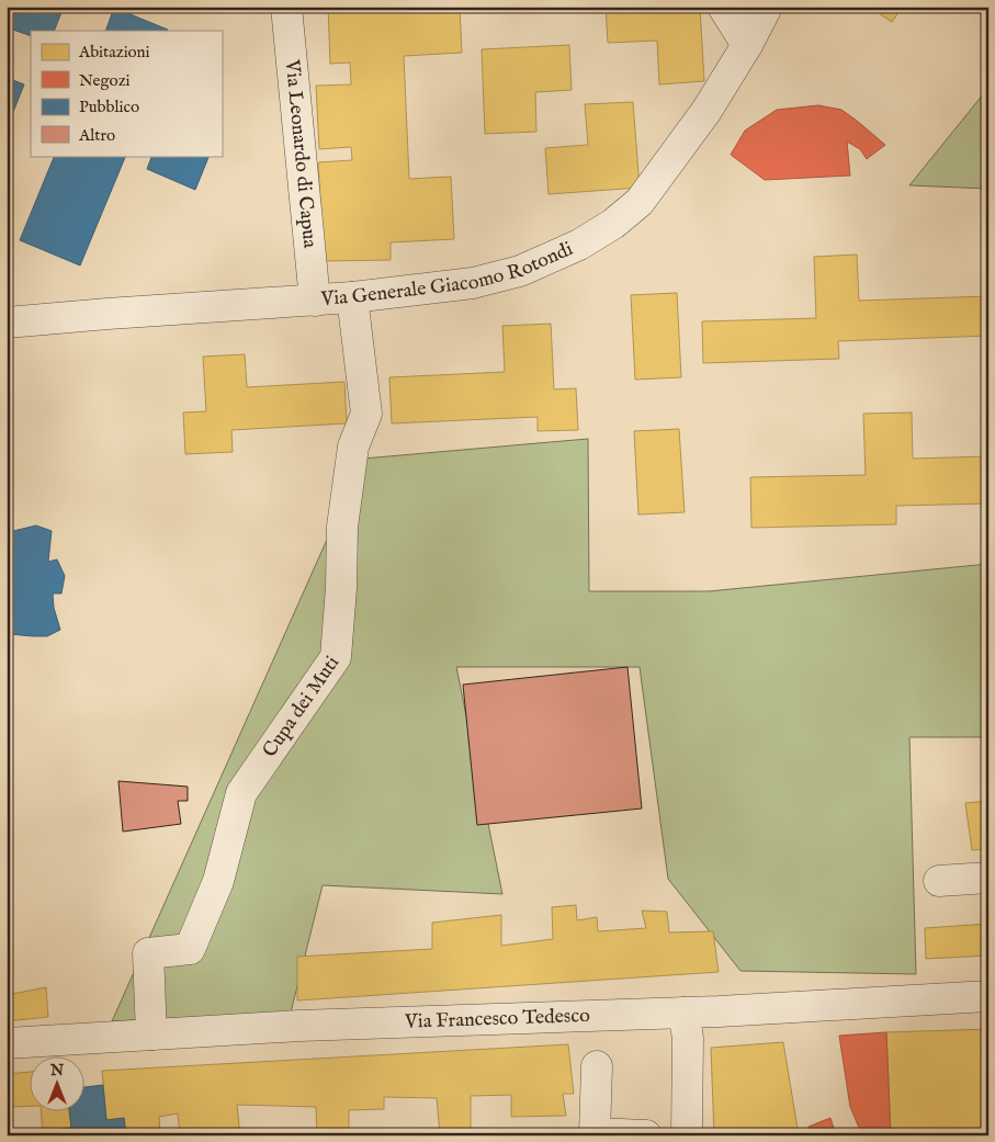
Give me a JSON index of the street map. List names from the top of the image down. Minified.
{"streets":{"street":["Via Leonardo di Capua","Via Generale Giacomo Rotondi","Cupa dei Muti","Via Francesco Tedesco"]},"crossings":[["Via Leonardo di Capua","Via Generale Giacomo Rotondi"],["Via Generale Giacomo Rotondi","Cupa dei Muti"],["Cupa dei Muti","Via Francesco Tedesco"]],"legend":["Abitazioni","Negozi","Pubblico","Altro"],"north":"top"}
